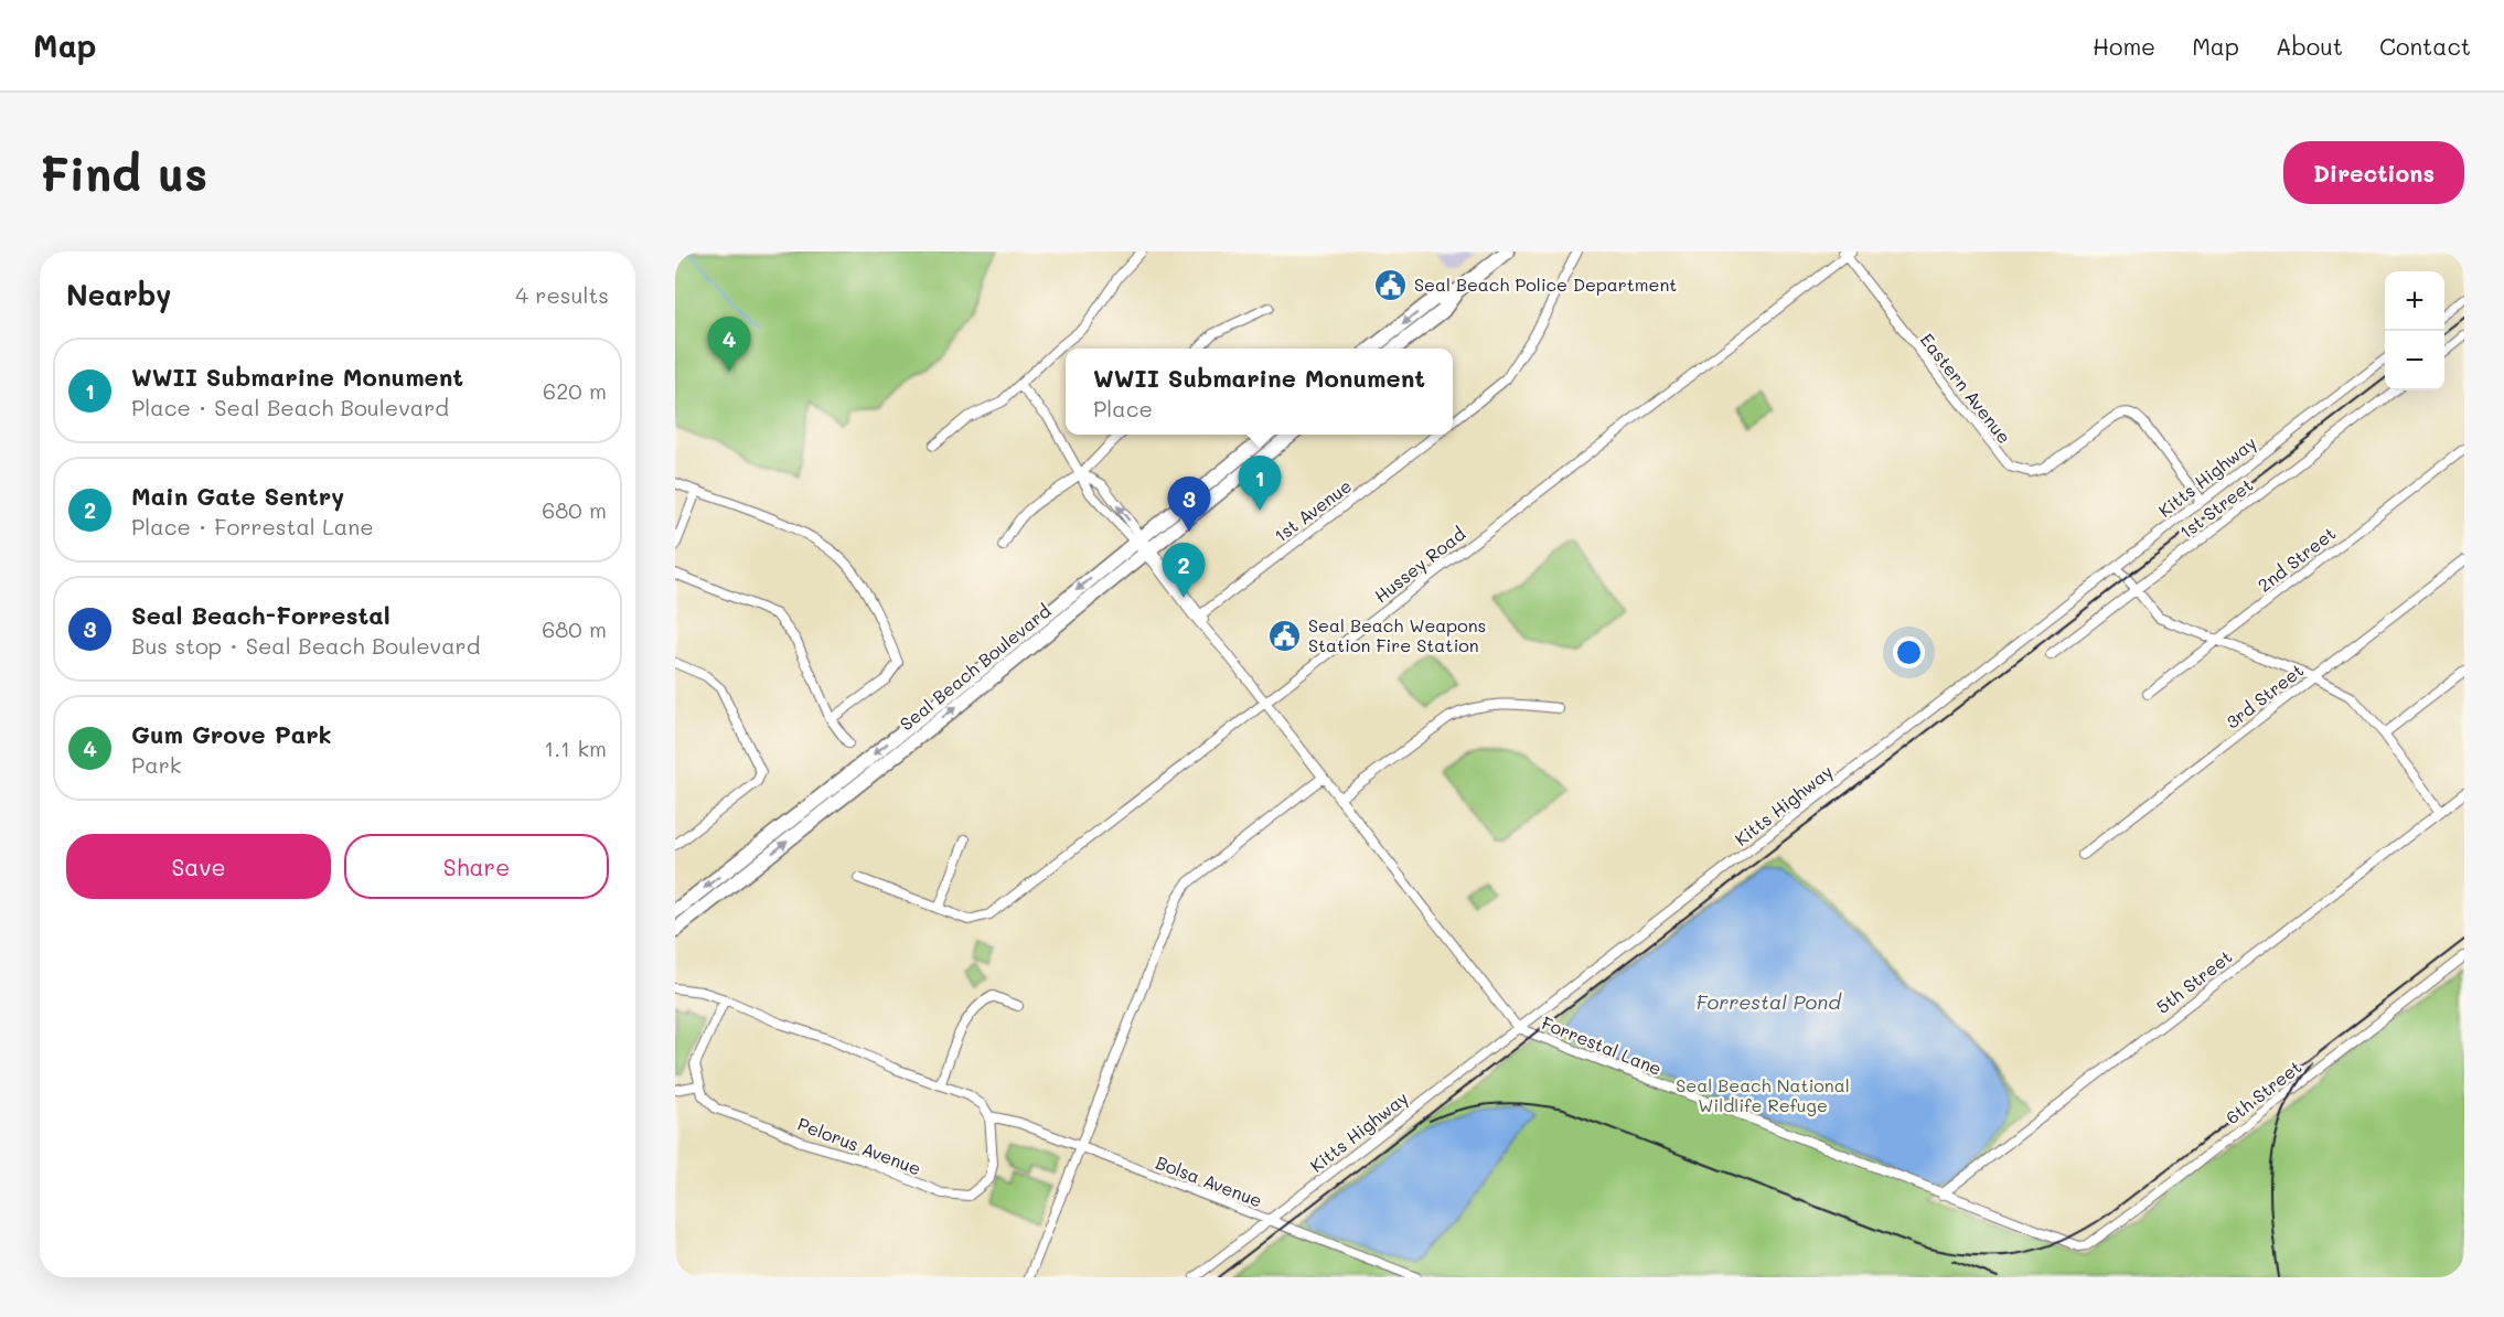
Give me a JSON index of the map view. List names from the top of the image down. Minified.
{"streets":{"main road":["Seal Beach Boulevard"],"street":["Eastern Avenue","Kitts Highway","1st Street","1st Avenue","2nd Street","Hussey Road","3rd Street","5th Street","Forrestal Lane","6th Street","Pelorus Avenue","Bolsa Avenue"]},"crossings":[["Eastern Avenue","Kitts Highway"],["Eastern Avenue","Hussey Road"],["Kitts Highway","Forrestal Lane"],["Kitts Highway","Bolsa Avenue"],["1st Avenue","Forrestal Lane"],["Hussey Road","Forrestal Lane"],["Seal Beach Boulevard","Forrestal Lane"],["5th Street","Forrestal Lane"],["Forrestal Lane","6th Street"],["Pelorus Avenue","Bolsa Avenue"]],"water":["Forrestal Pond"],"parks":["Seal Beach National Wildlife Refuge"],"places":{"public building":["Seal Beach Police Department","Seal Beach Weapons Station Fire Station"]},"page":{"header":"Map","nav":["Home","Map","About","Contact"],"buttons":["Directions",["Save","Share"]],"title":"Find us","heading":["Nearby","4 results"],"map_buttons":["+","−"],"pins":["4","1","3","2"],"list":[{"mark":"1","name":"WWII Submarine Monument","note":"Place · Seal Beach Boulevard","value":"620 m"},{"mark":"2","name":"Main Gate Sentry","note":"Place · Forrestal Lane","value":"680 m"},{"mark":"3","name":"Seal Beach-Forrestal","note":"Bus stop · Seal Beach Boulevard","value":"680 m"},{"mark":"4","name":"Gum Grove Park","note":"Park","value":"1.1 km"}],"popup":["WWII Submarine Monument","Place"]}}
